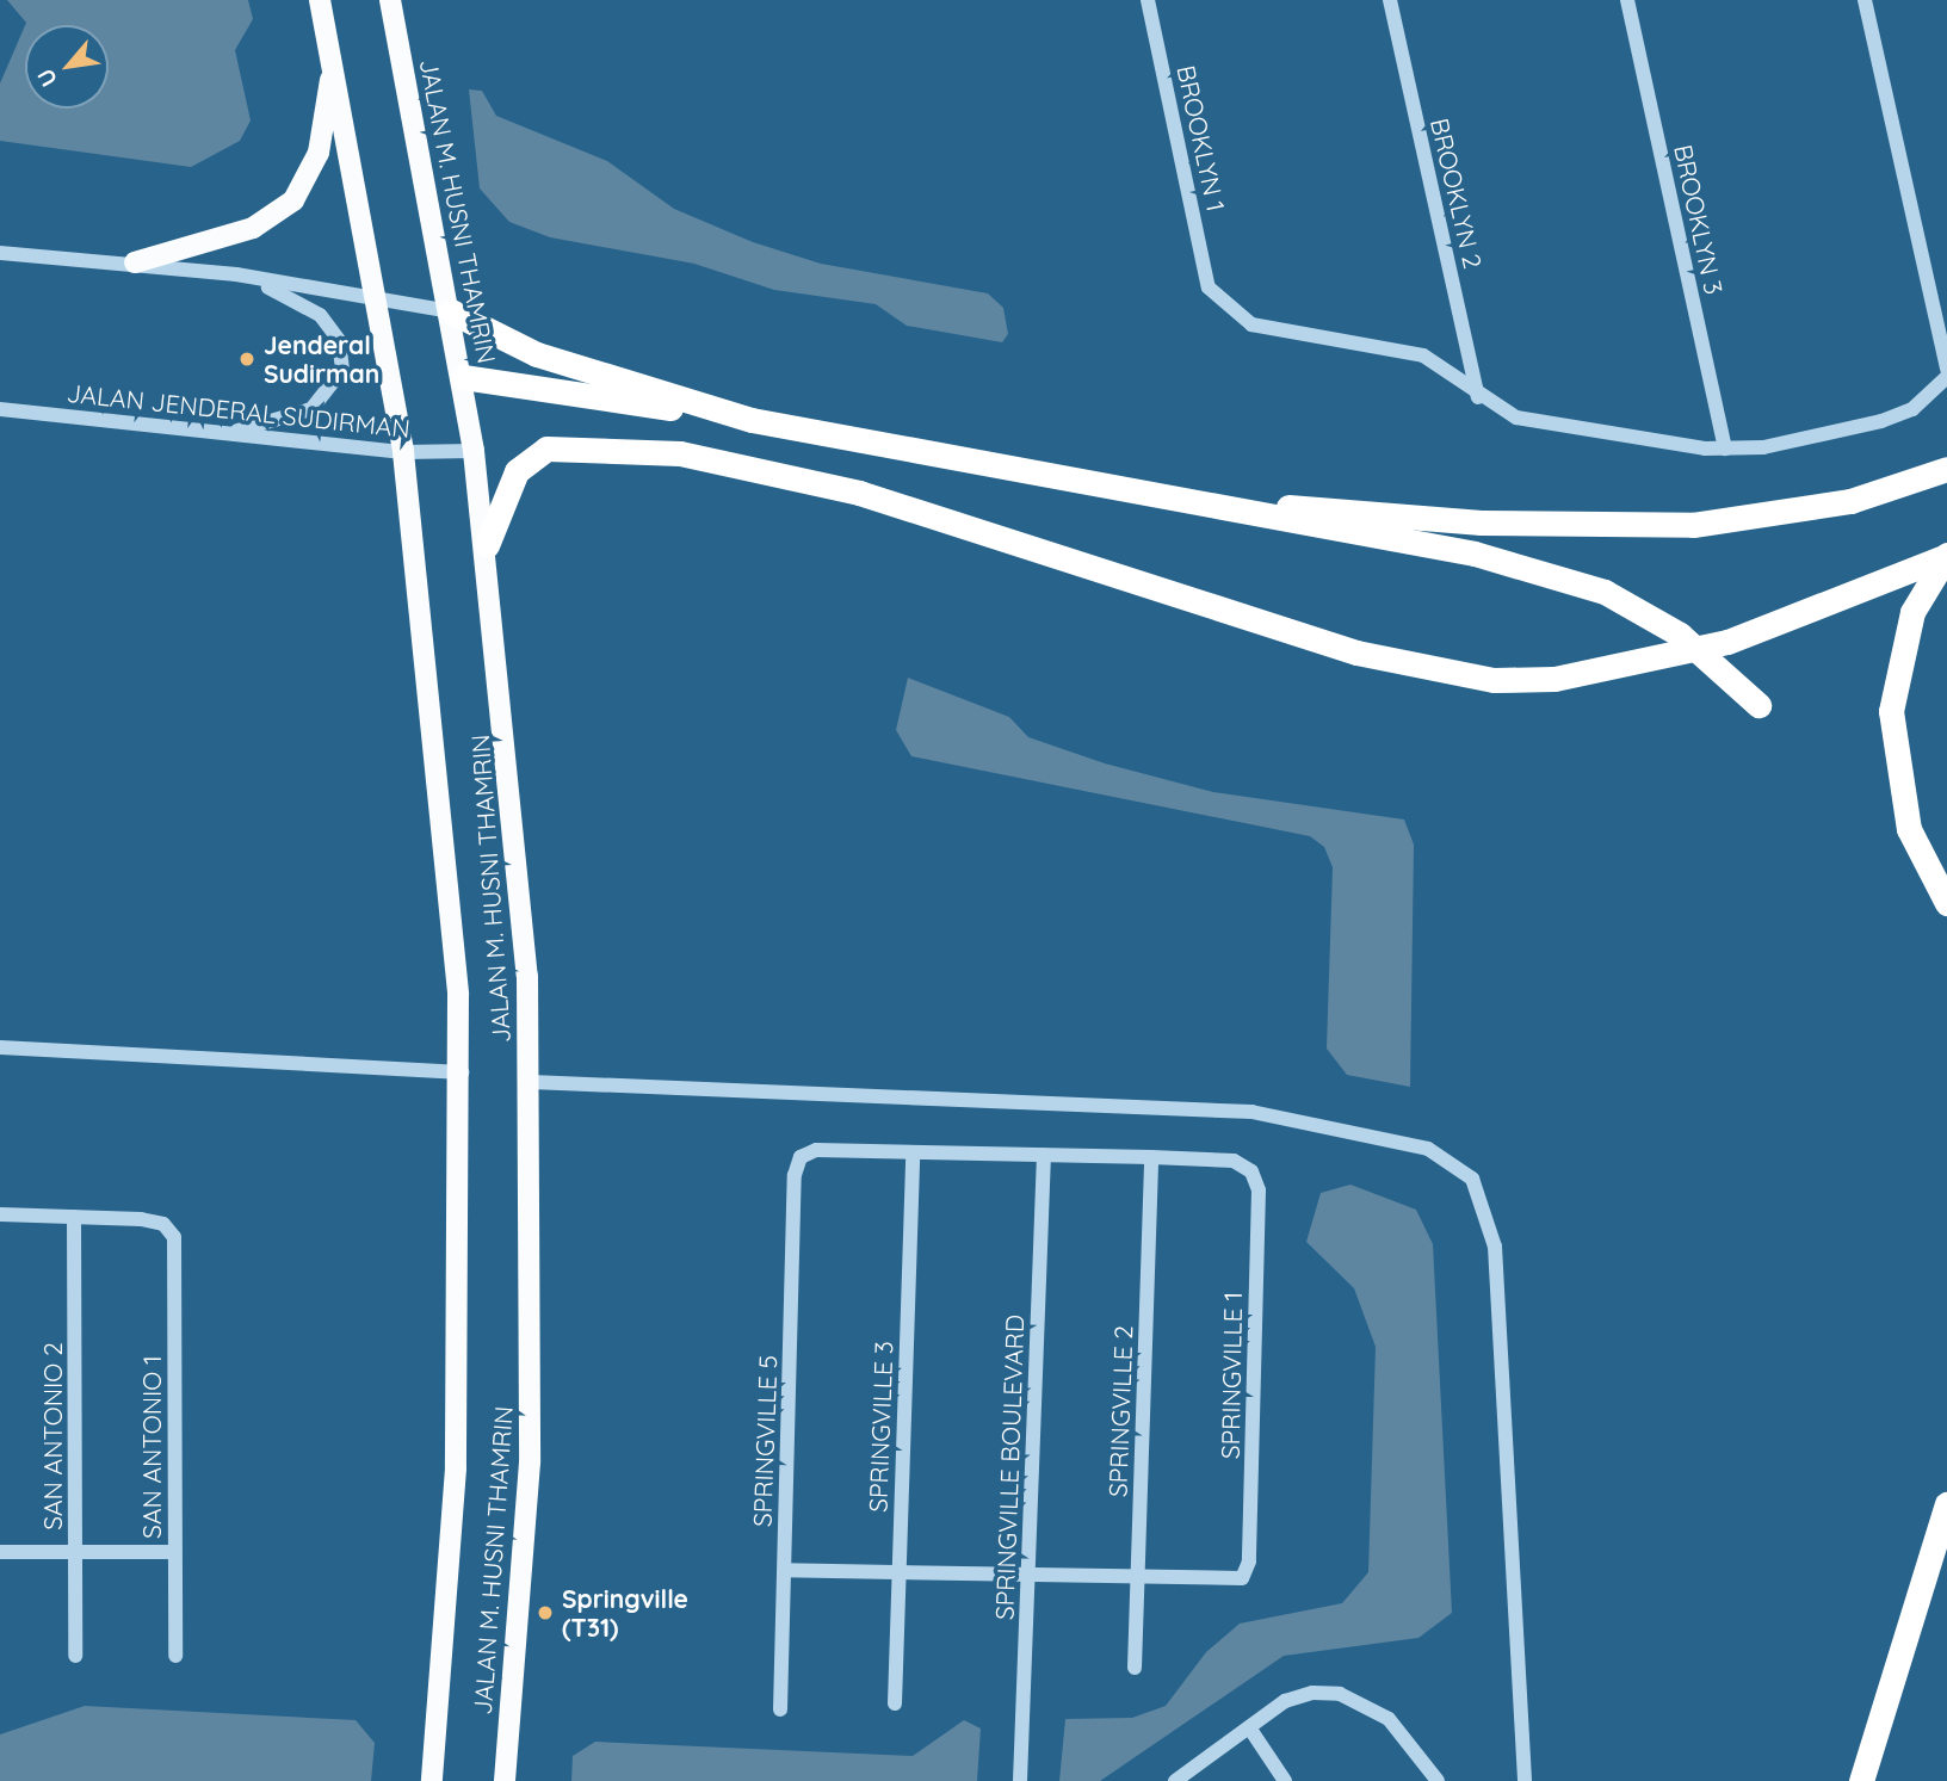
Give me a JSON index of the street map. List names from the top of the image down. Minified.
{"streets":{"main road":["JALAN M. HUSNI THAMRIN"],"street":["BROOKLYN 1","BROOKLYN 2","BROOKLYN 3","JALAN JENDERAL SUDIRMAN","SPRINGVILLE 1","SPRINGVILLE 2","SPRINGVILLE 3","SAN ANTONIO 2","SPRINGVILLE 5","SAN ANTONIO 1","SPRINGVILLE BOULEVARD"]},"crossings":[["BROOKLYN 1","BROOKLYN 2"],["JALAN M. HUSNI THAMRIN","JALAN JENDERAL SUDIRMAN"],["SPRINGVILLE 1","SPRINGVILLE 2"],["SPRINGVILLE 3","SPRINGVILLE 5"],["SAN ANTONIO 2","SAN ANTONIO 1"]],"places":["Jenderal Sudirman","Springville (T31)"],"north":"bottom left"}
